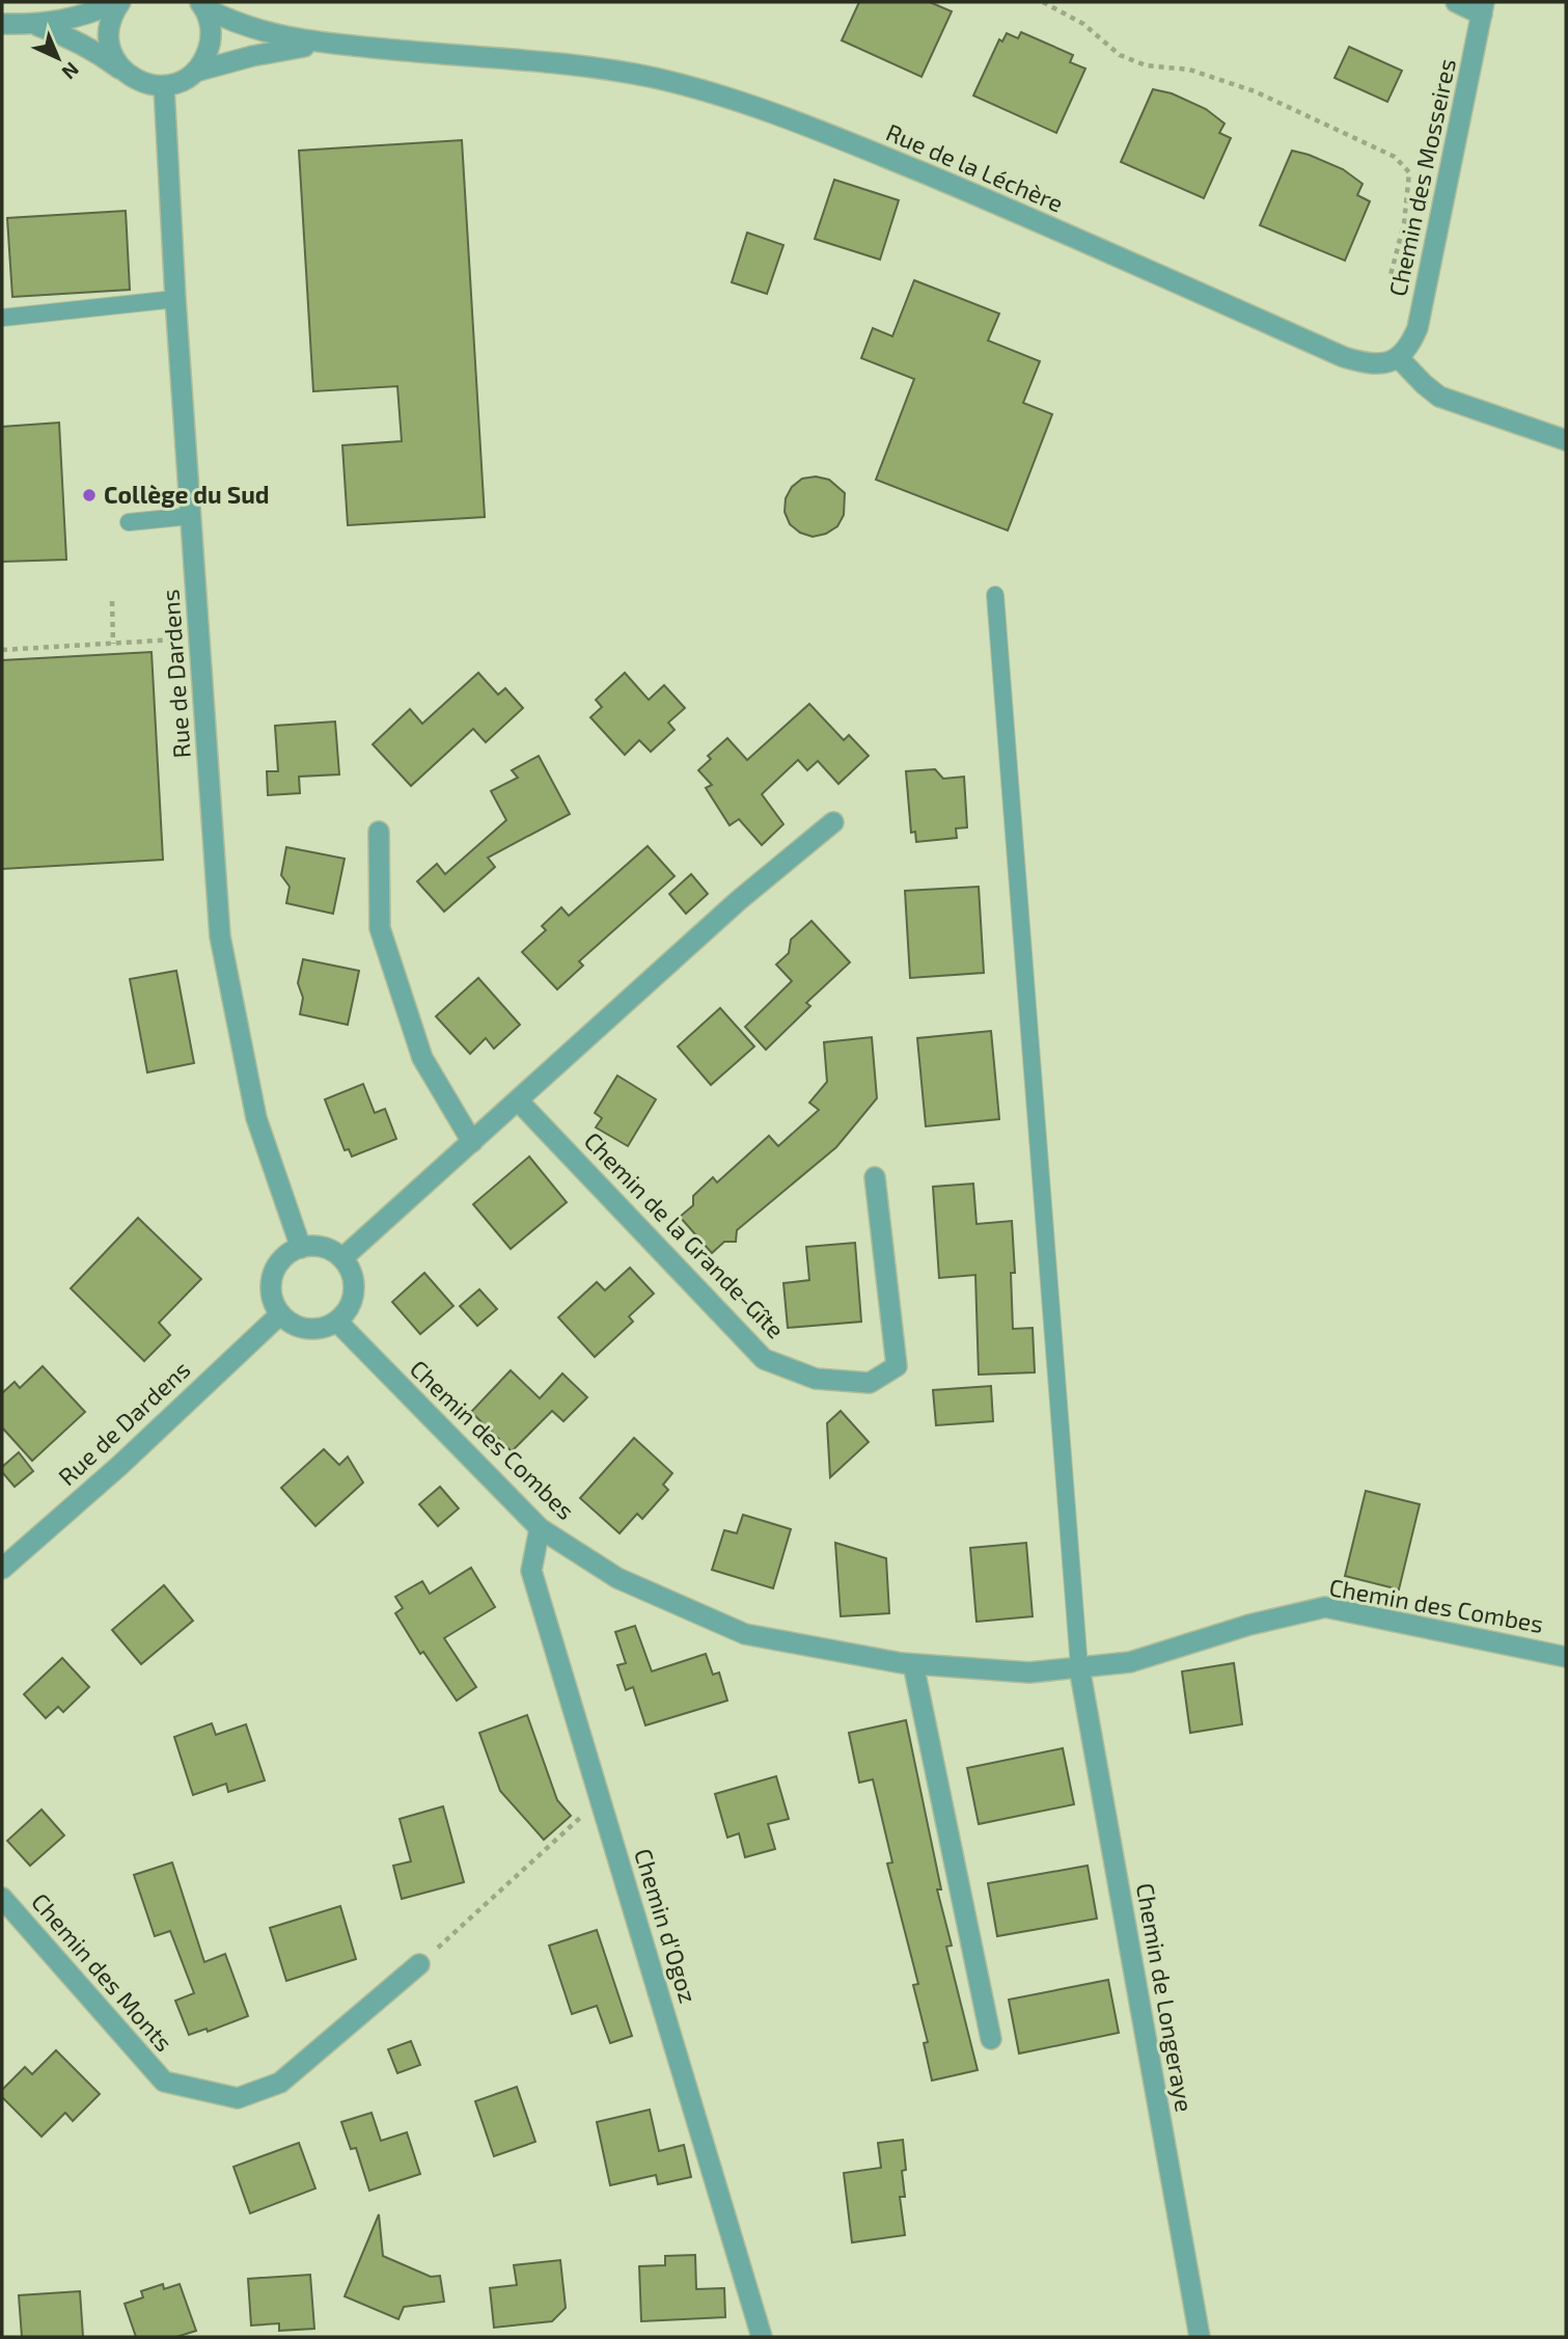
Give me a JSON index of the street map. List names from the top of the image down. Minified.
{"streets":{"street":["Rue de la Léchère","Chemin des Mosseires","Rue de Dardens","Chemin de la Grande-Gîte","Chemin des Combes","Chemin d'Ogoz","Chemin des Monts","Chemin de Longeraye"]},"crossings":[["Rue de la Léchère","Chemin des Mosseires"],["Rue de la Léchère","Rue de Dardens"],["Rue de Dardens","Chemin des Combes"],["Chemin des Combes","Chemin d'Ogoz"],["Chemin des Combes","Chemin de Longeraye"]],"places":["Collège du Sud"],"north":"bottom right"}
